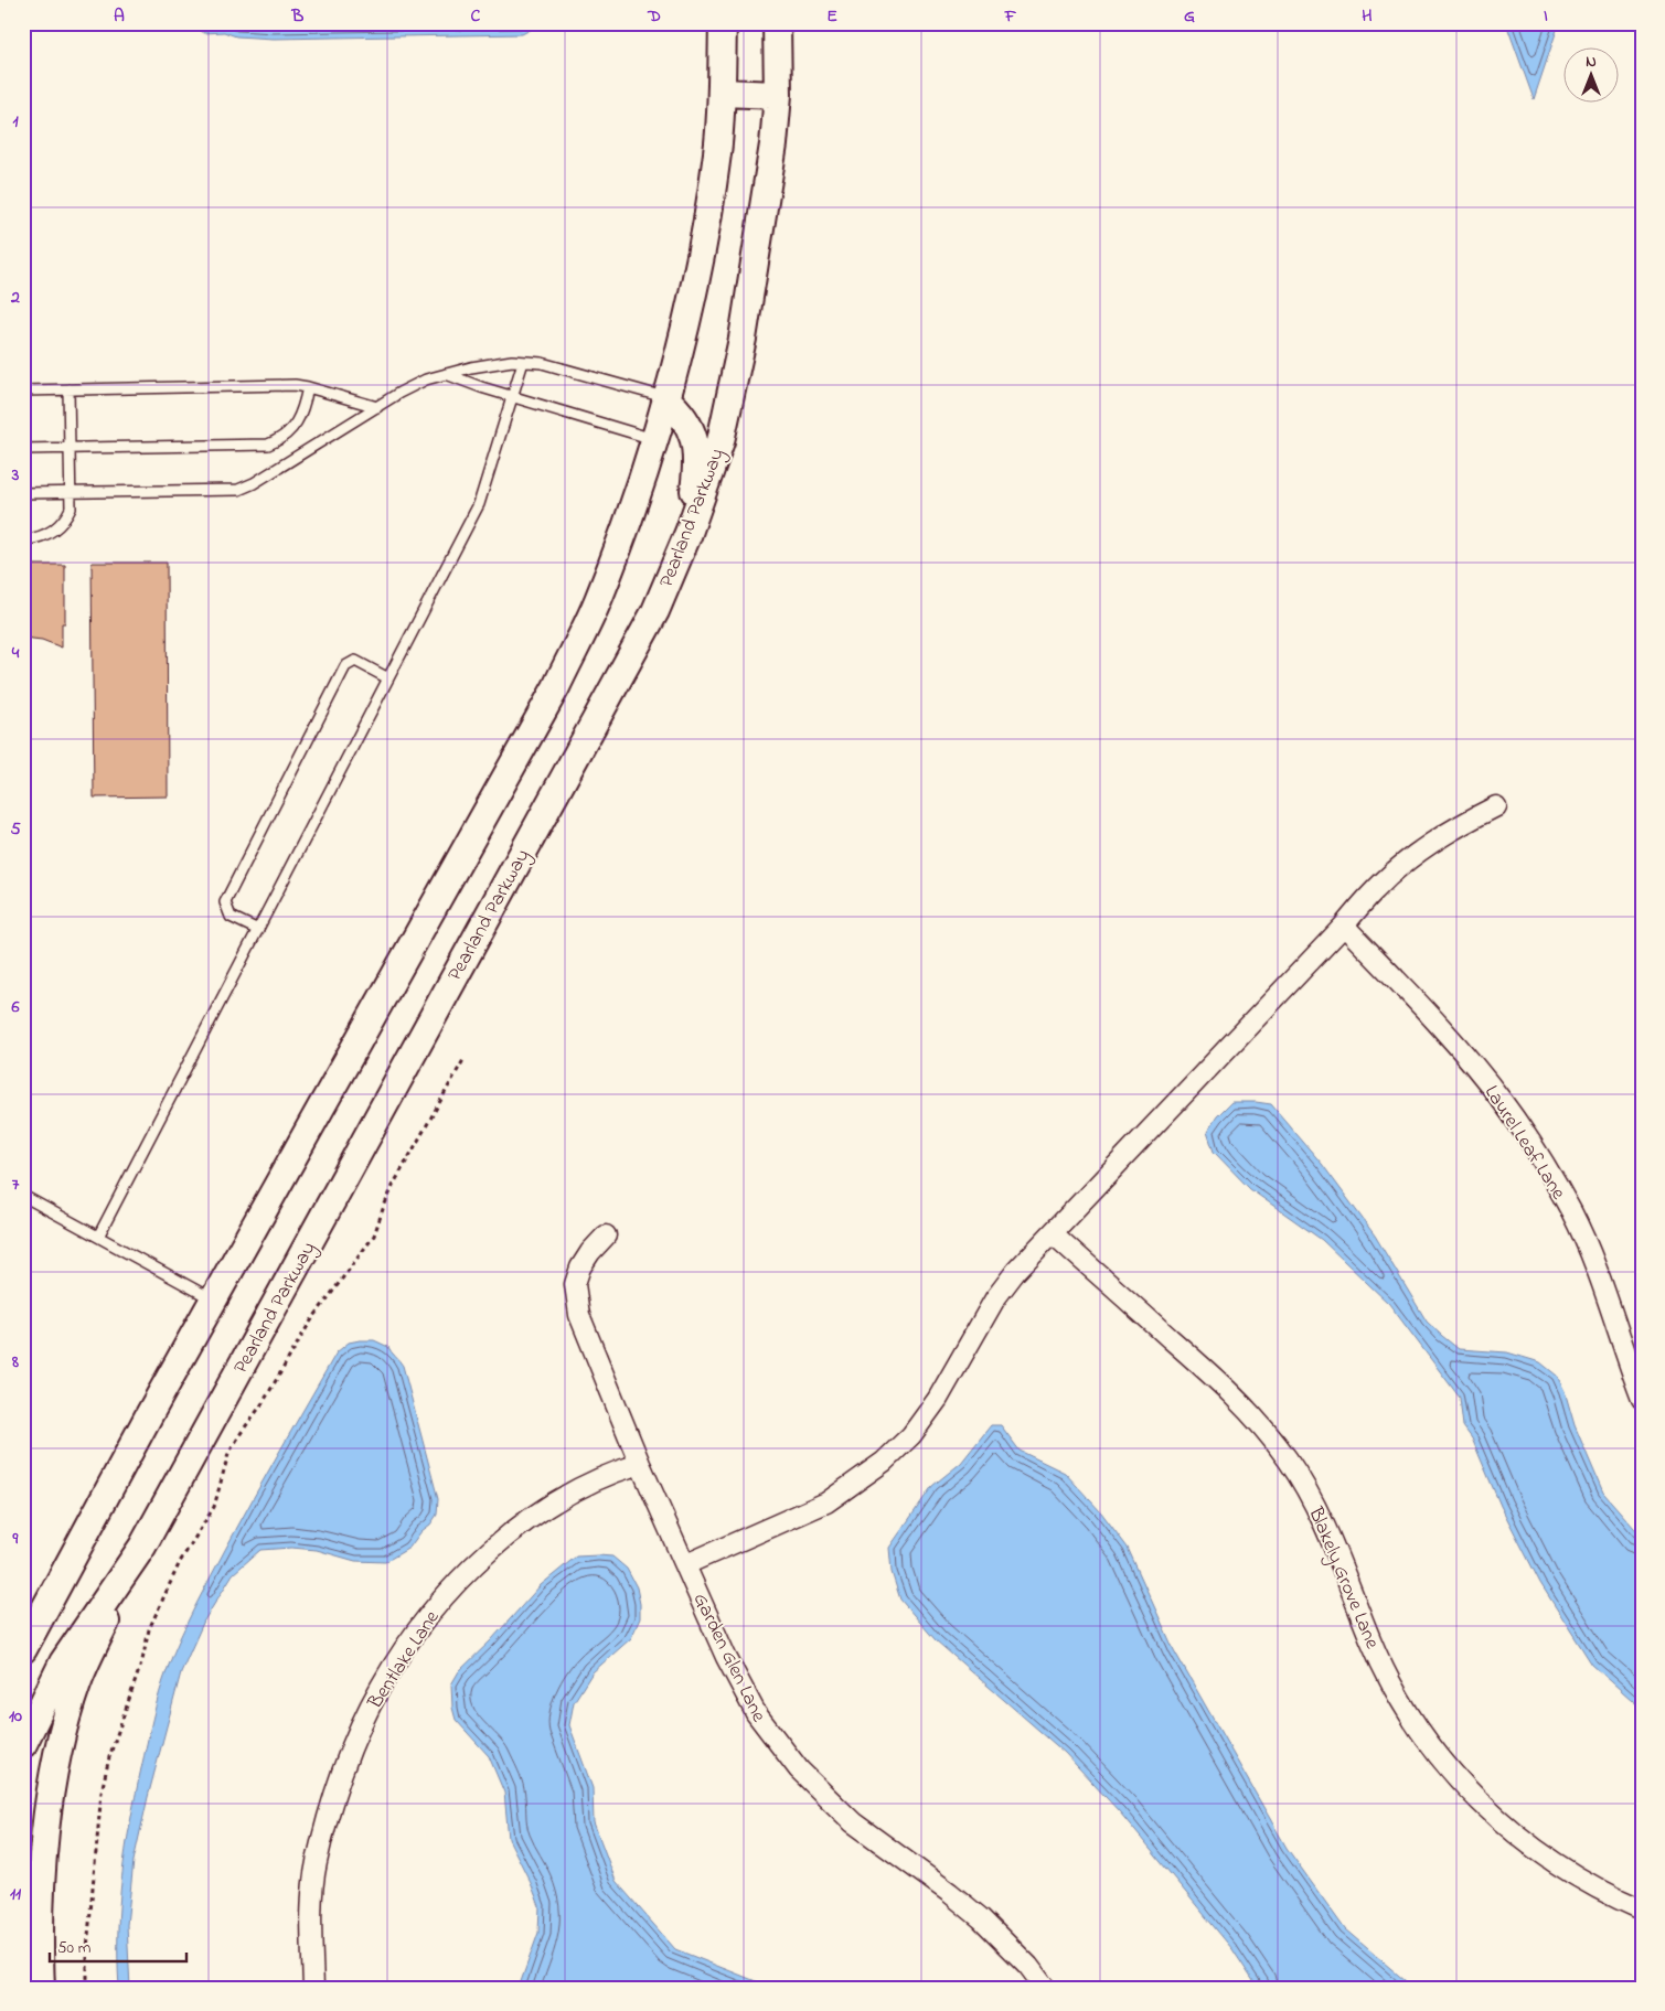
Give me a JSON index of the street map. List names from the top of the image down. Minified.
{"streets":{"main road":["Pearland Parkway"],"street":["Laurel Leaf Lane","Blakely Grove Lane","Garden Glen Lane","Bentlake Lane"]},"crossings":[["Garden Glen Lane","Bentlake Lane"]],"scale_bar":"50 m","north":"top","grid":{"columns":["A","B","C","D","E","F","G","H","I"],"rows":["1","2","3","4","5","6","7","8","9","10","11"]}}
